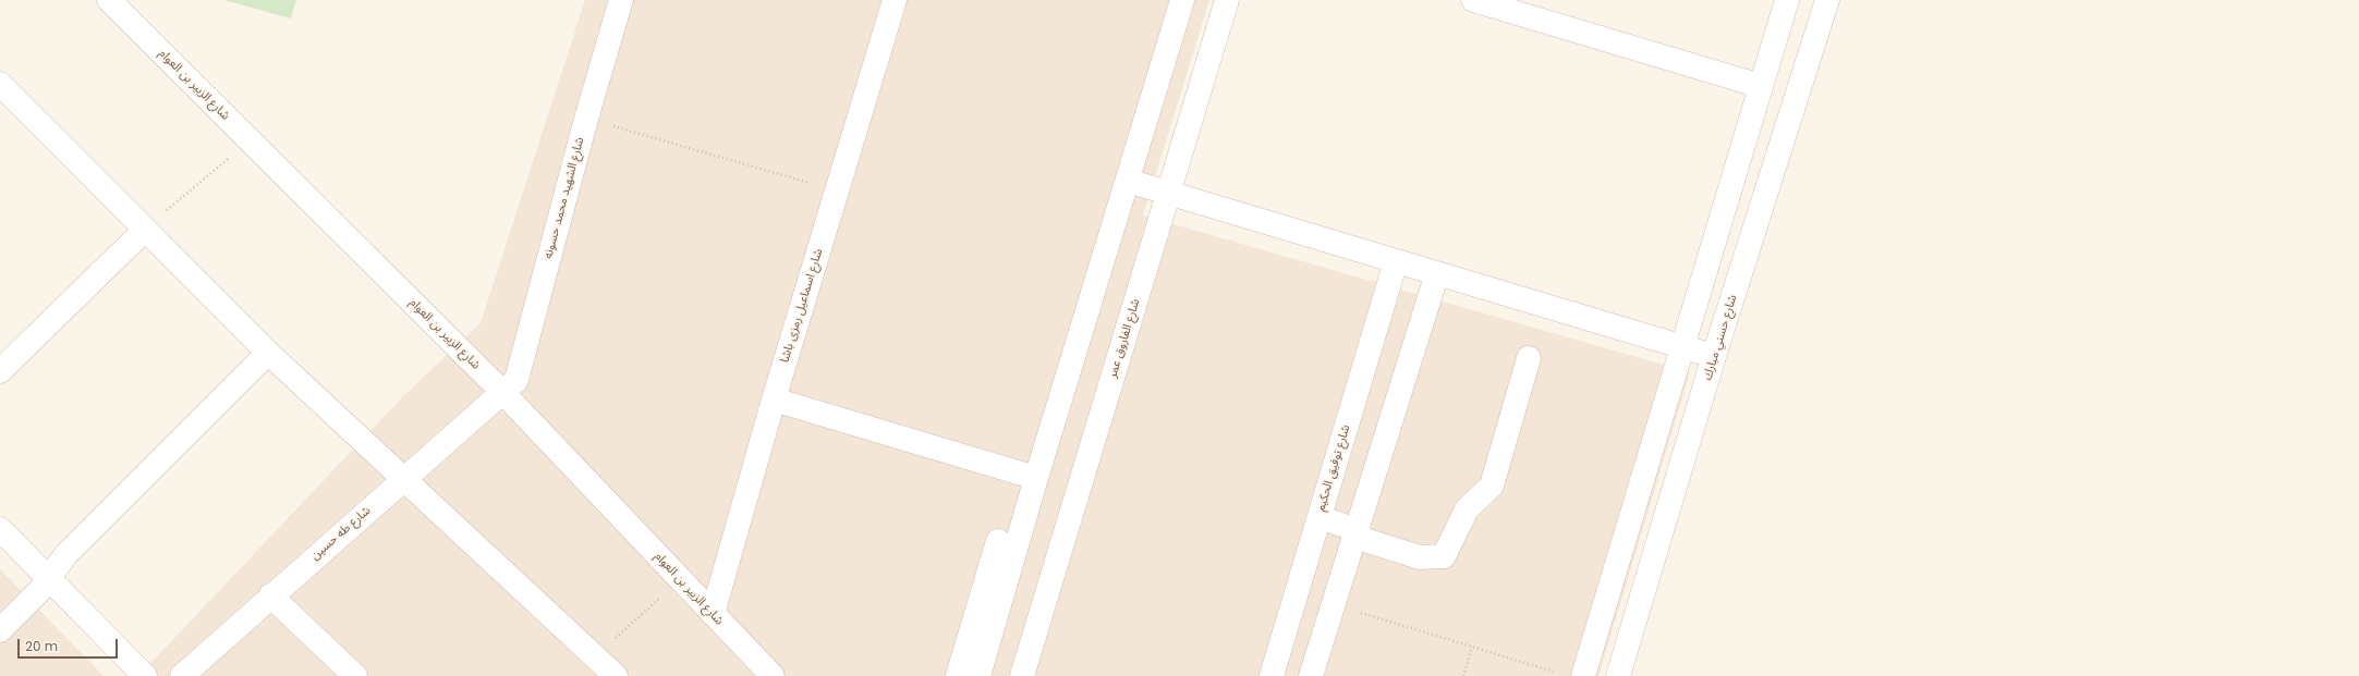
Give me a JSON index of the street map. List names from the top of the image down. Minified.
{"streets":{"street":["شارع الزبير بن العوام","شارع الشهيد محمد حسونه","شارع اسماعيل رمزى باشا","شارع حسني مبارك","شارع الفاروق عمر","شارع توفيق الحكيم","شارع طه حسين"]},"crossings":[["شارع الزبير بن العوام","شارع الشهيد محمد حسونه"],["شارع الزبير بن العوام","شارع اسماعيل رمزى باشا"],["شارع الزبير بن العوام","شارع طه حسين"],["شارع الشهيد محمد حسونه","شارع طه حسين"]],"scale_bar":"20 m"}
